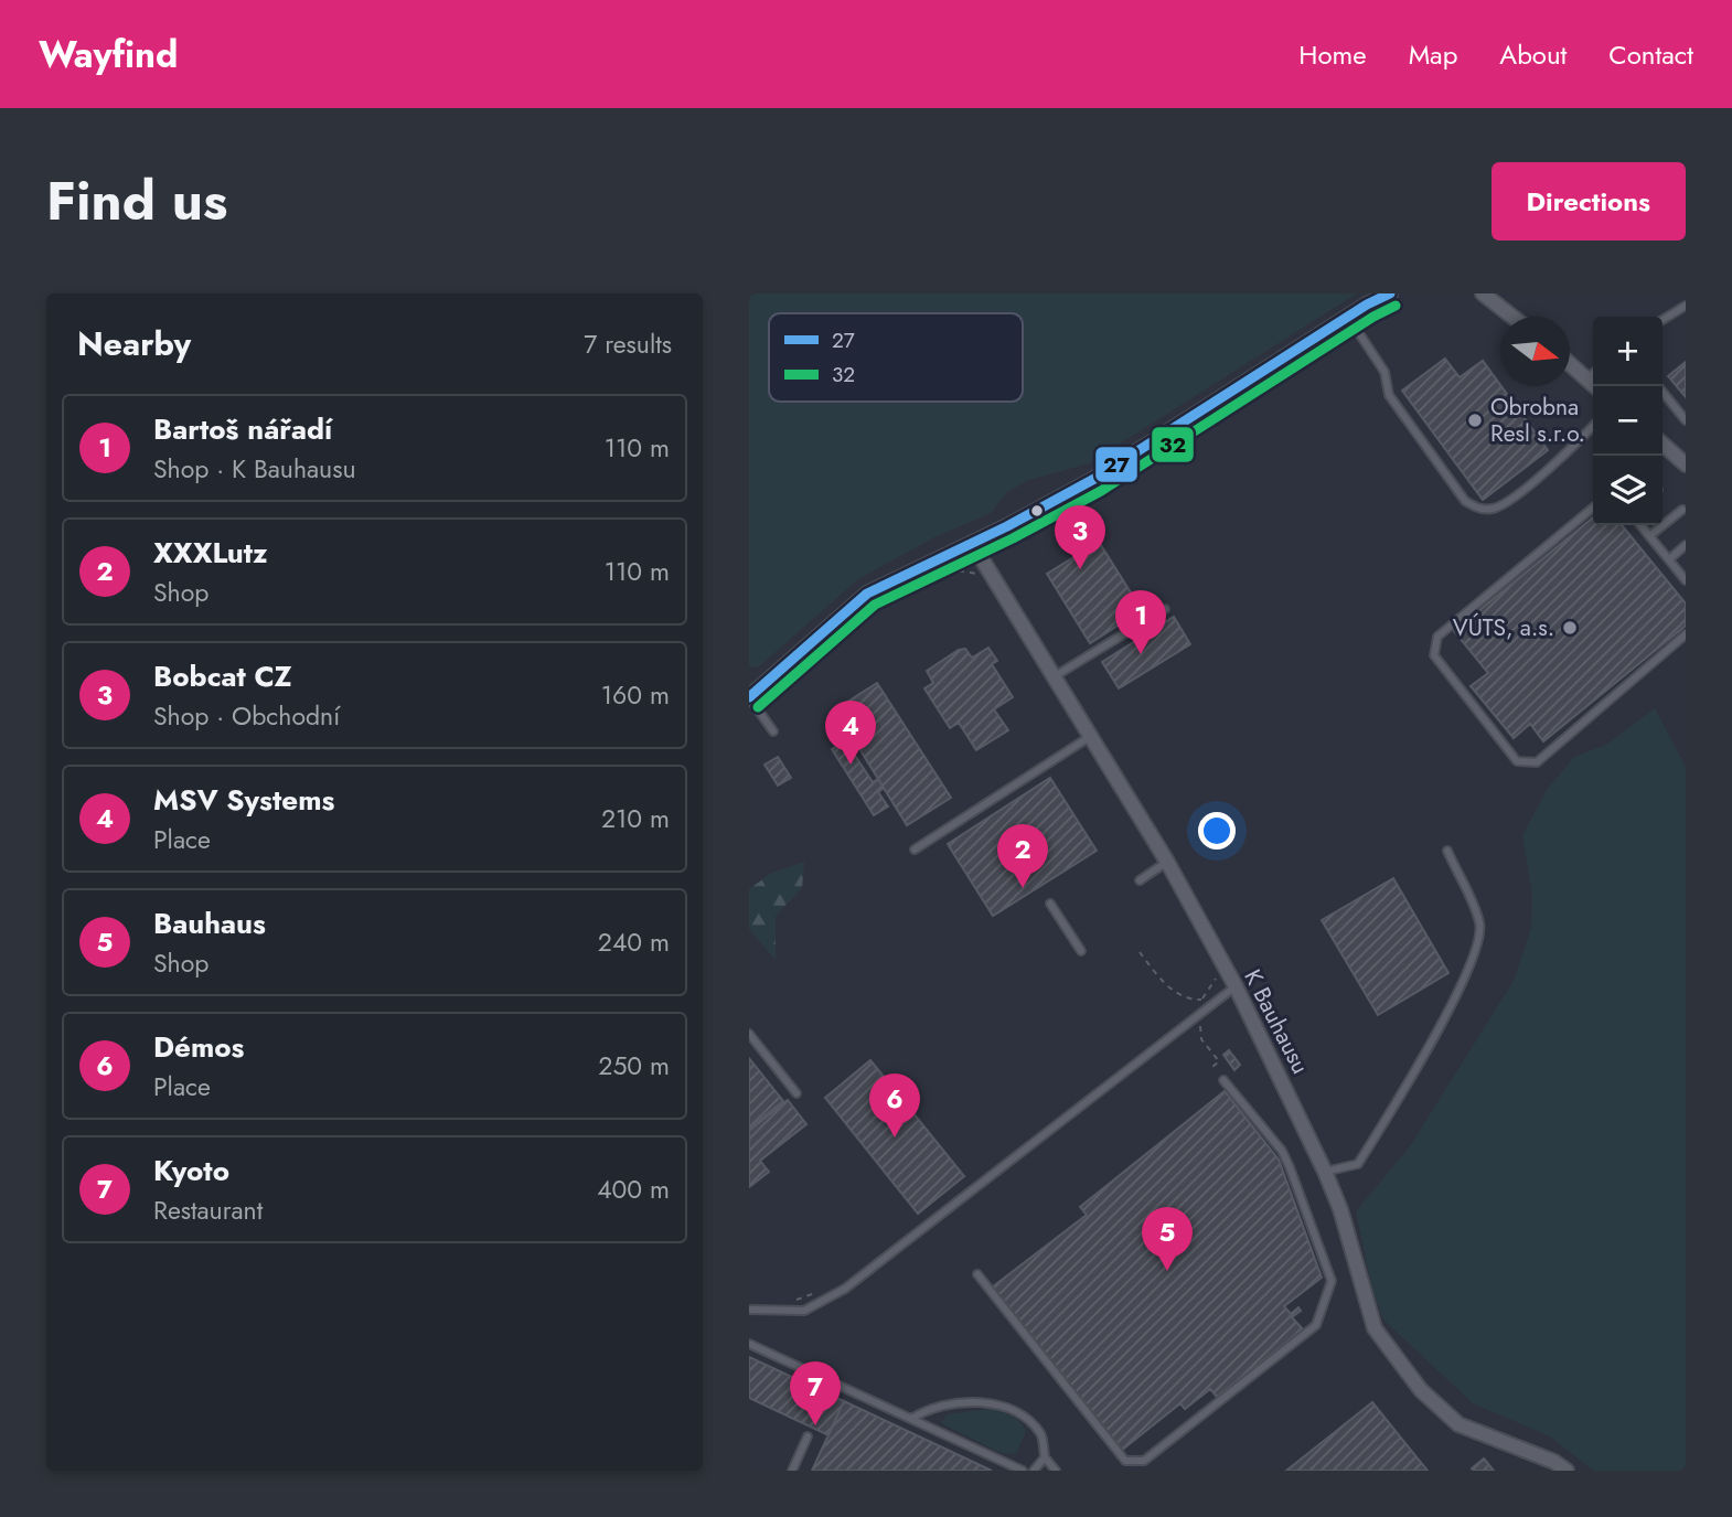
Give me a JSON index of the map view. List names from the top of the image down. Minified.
{"streets":{"street":["K Bauhausu"]},"places":["Obrobna Resl s.r.o.","VÚTS, a.s."],"lines":["transit line 27","transit line 32"],"legend":["27","32"],"north":"right","page":{"header":"Wayfind","nav":["Home","Map","About","Contact"],"title":"Find us","buttons":"Directions","heading":["Nearby","7 results"],"map_buttons":["+","−"],"list":[{"mark":"1","name":"Bartoš nářadí","note":"Shop · K Bauhausu","value":"110 m"},{"mark":"2","name":"XXXLutz","note":"Shop","value":"110 m"},{"mark":"3","name":"Bobcat CZ","note":"Shop · Obchodní","value":"160 m"},{"mark":"4","name":"MSV Systems","note":"Place","value":"210 m"},{"mark":"5","name":"Bauhaus","note":"Shop","value":"240 m"},{"mark":"6","name":"Démos","note":"Place","value":"250 m"},{"mark":"7","name":"Kyoto","note":"Restaurant","value":"400 m"}],"pins":["3","1","4","2","6","5","7"]}}
